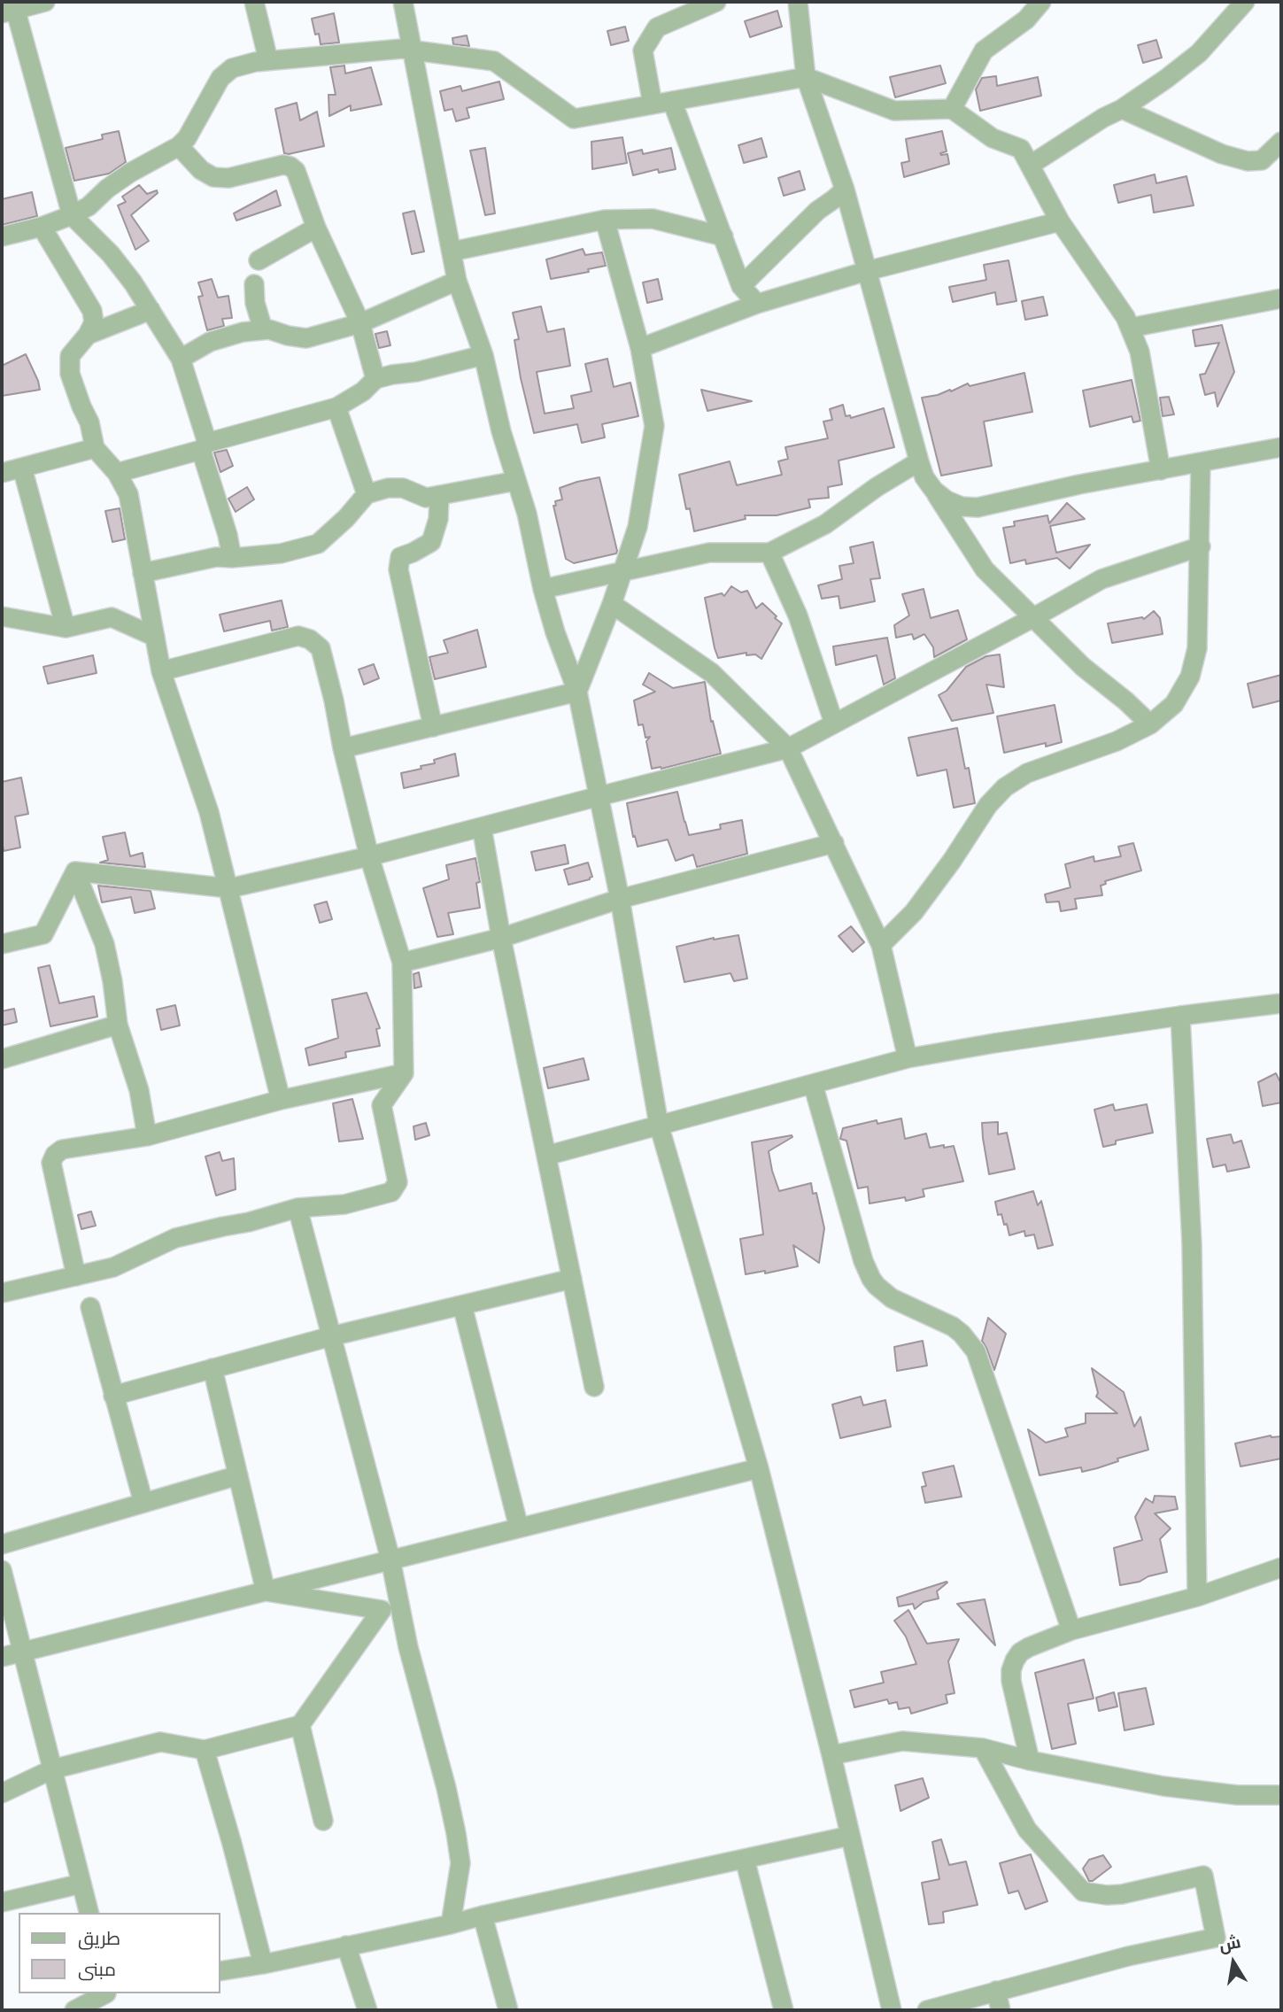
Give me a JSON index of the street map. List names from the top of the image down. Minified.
{"legend":["طريق","مبنى"],"north":"top"}
